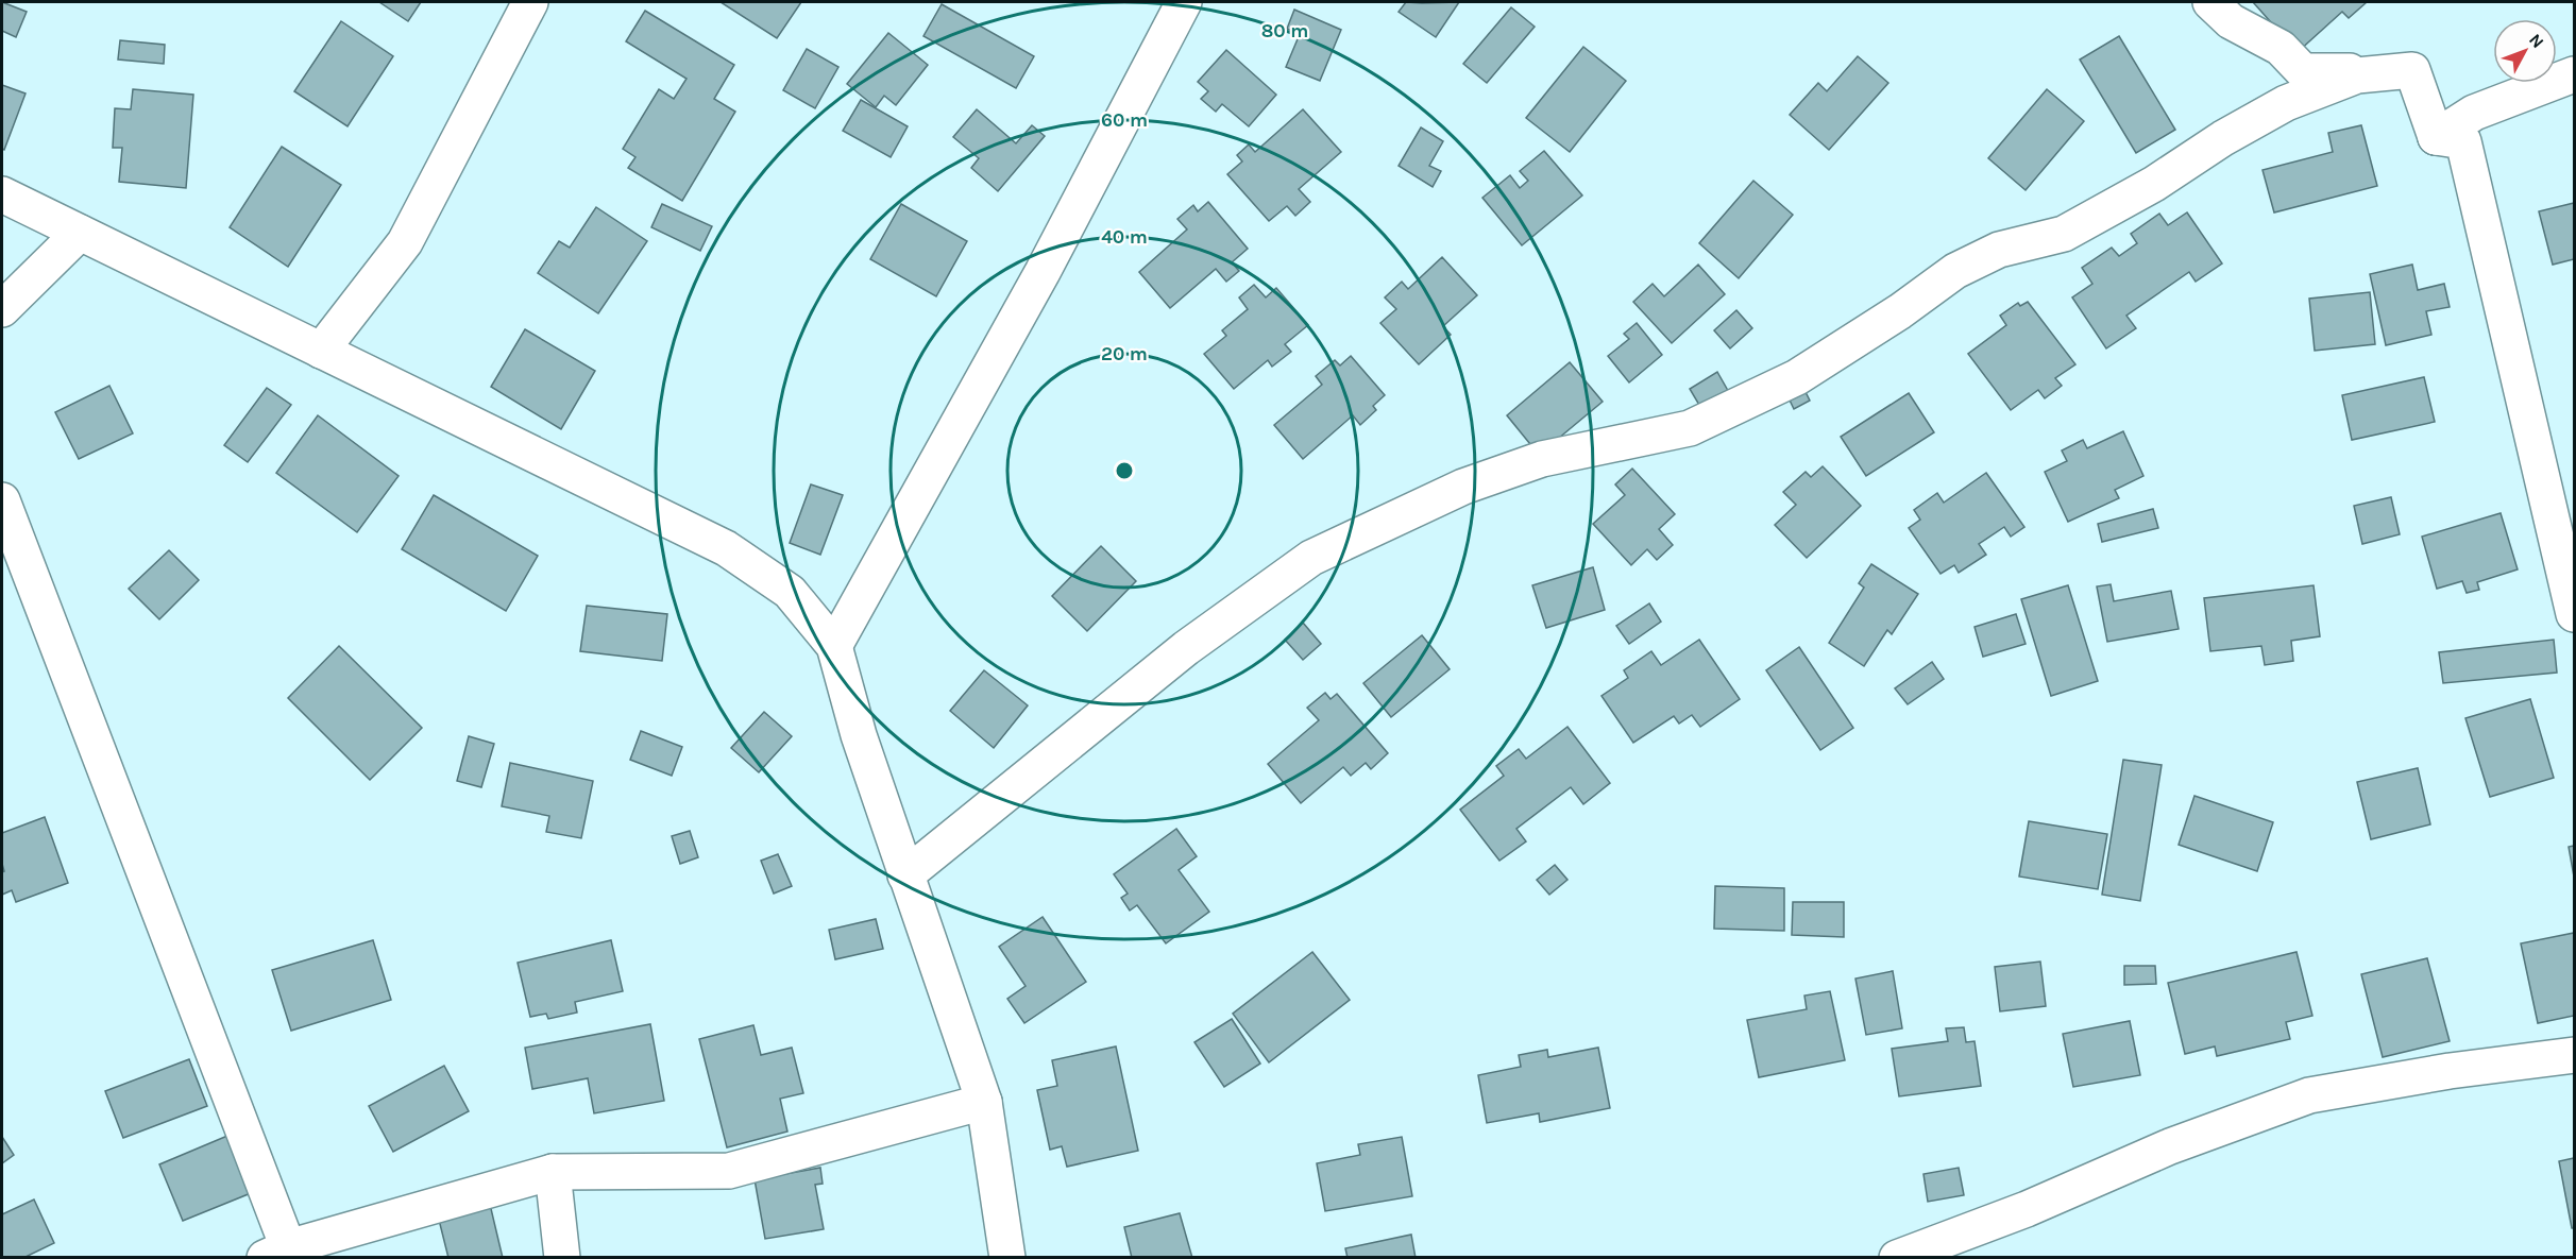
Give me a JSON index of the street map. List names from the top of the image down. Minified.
{"north":"top right","rings":["80 m","60 m","40 m","20 m"]}
